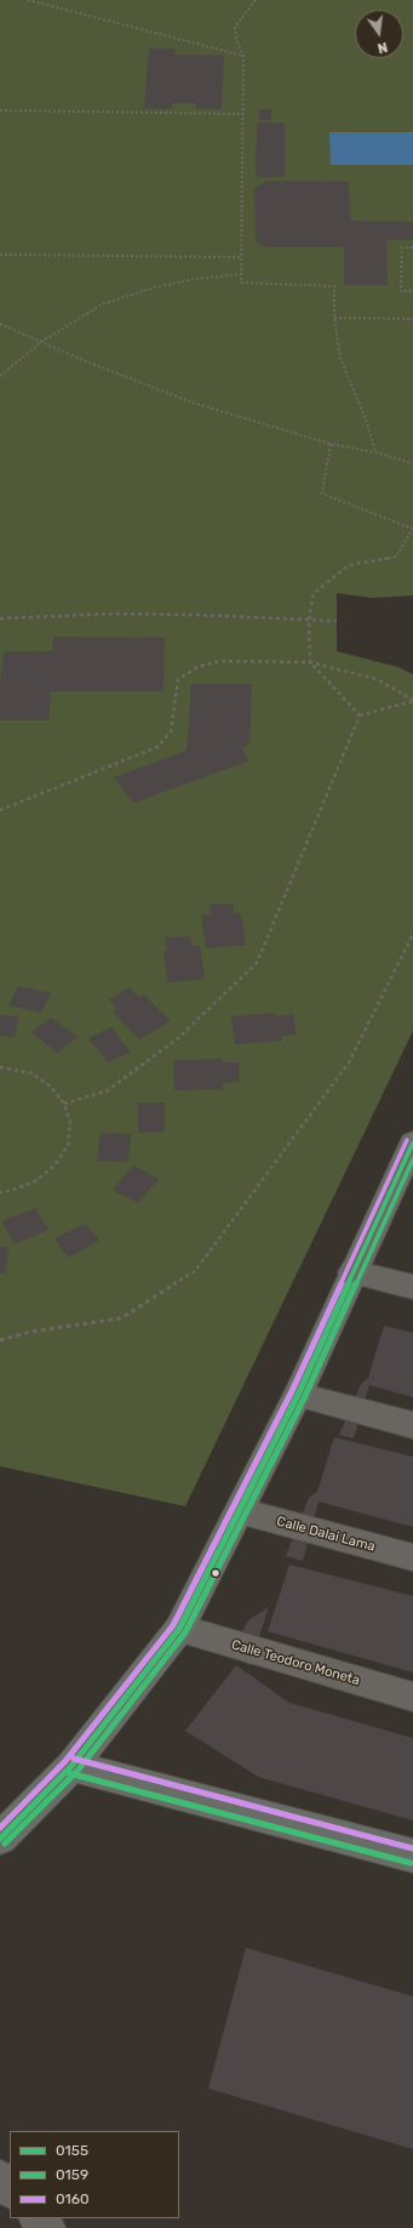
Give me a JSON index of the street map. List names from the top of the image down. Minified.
{"streets":{"street":["Calle Dalai Lama","Calle Teodoro Moneta"]},"lines":["transit line 0160","transit line 0155","transit line 0159"],"legend":["0155","0159","0160"],"north":"bottom"}
